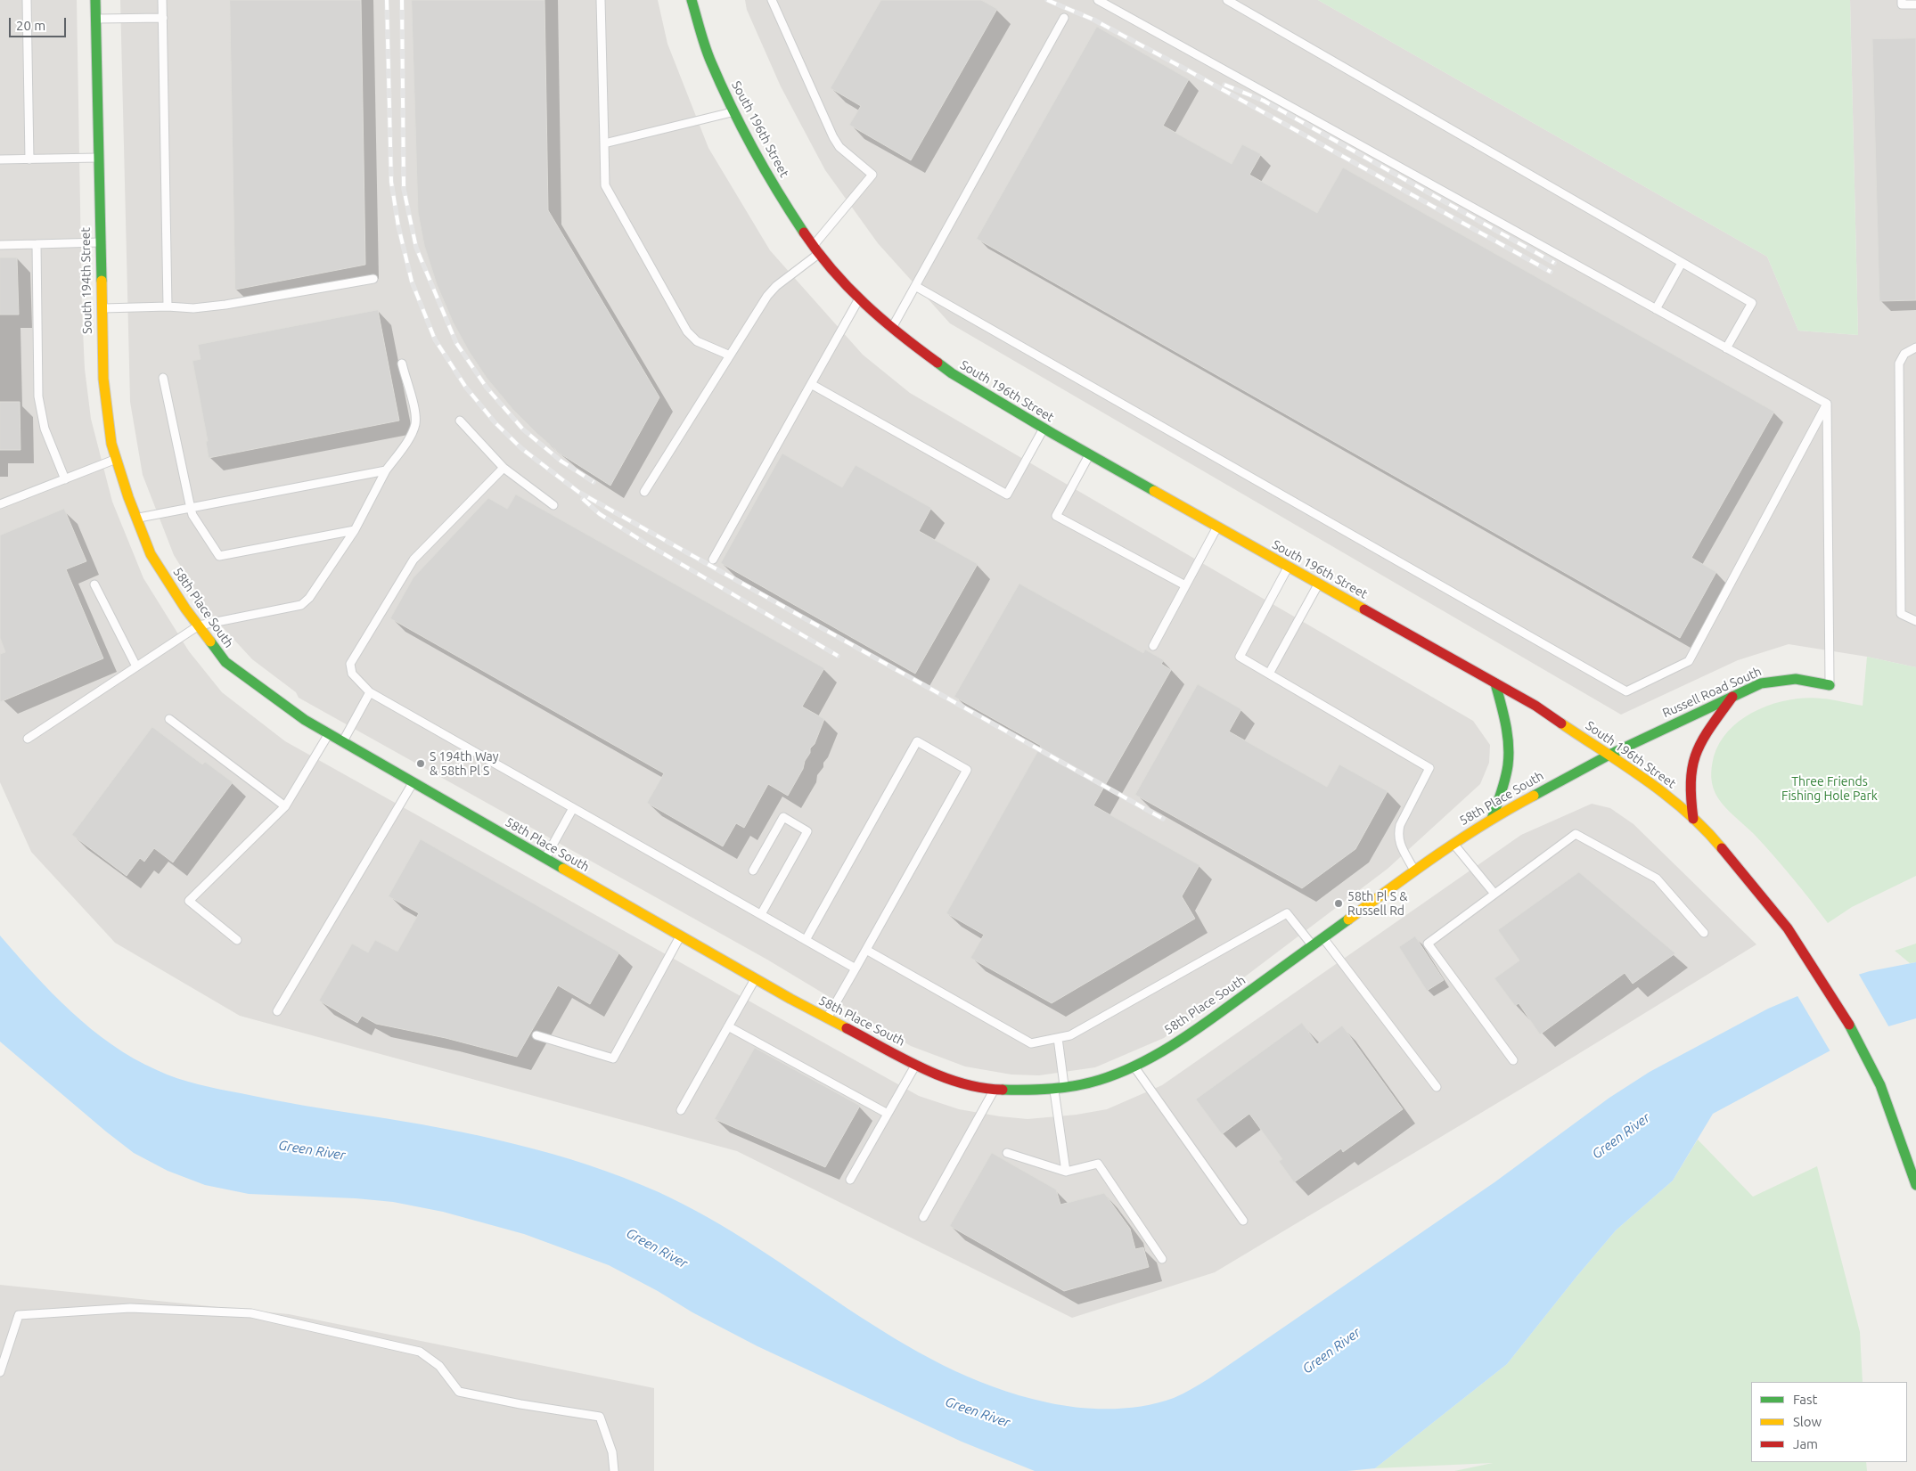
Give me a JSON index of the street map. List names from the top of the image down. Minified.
{"streets":{"street":["South 196th Street","South 194th Street","58th Place South","Russell Road South"]},"crossings":[["South 196th Street","58th Place South"],["South 196th Street","Russell Road South"],["South 194th Street","58th Place South"],["58th Place South","Russell Road South"]],"water":["Green River"],"parks":["Three Friends Fishing Hole Park"],"places":["S 194th Way & 58th Pl S","58th Pl S & Russell Rd"],"legend":["Fast","Slow","Jam"],"scale_bar":"20 m"}
